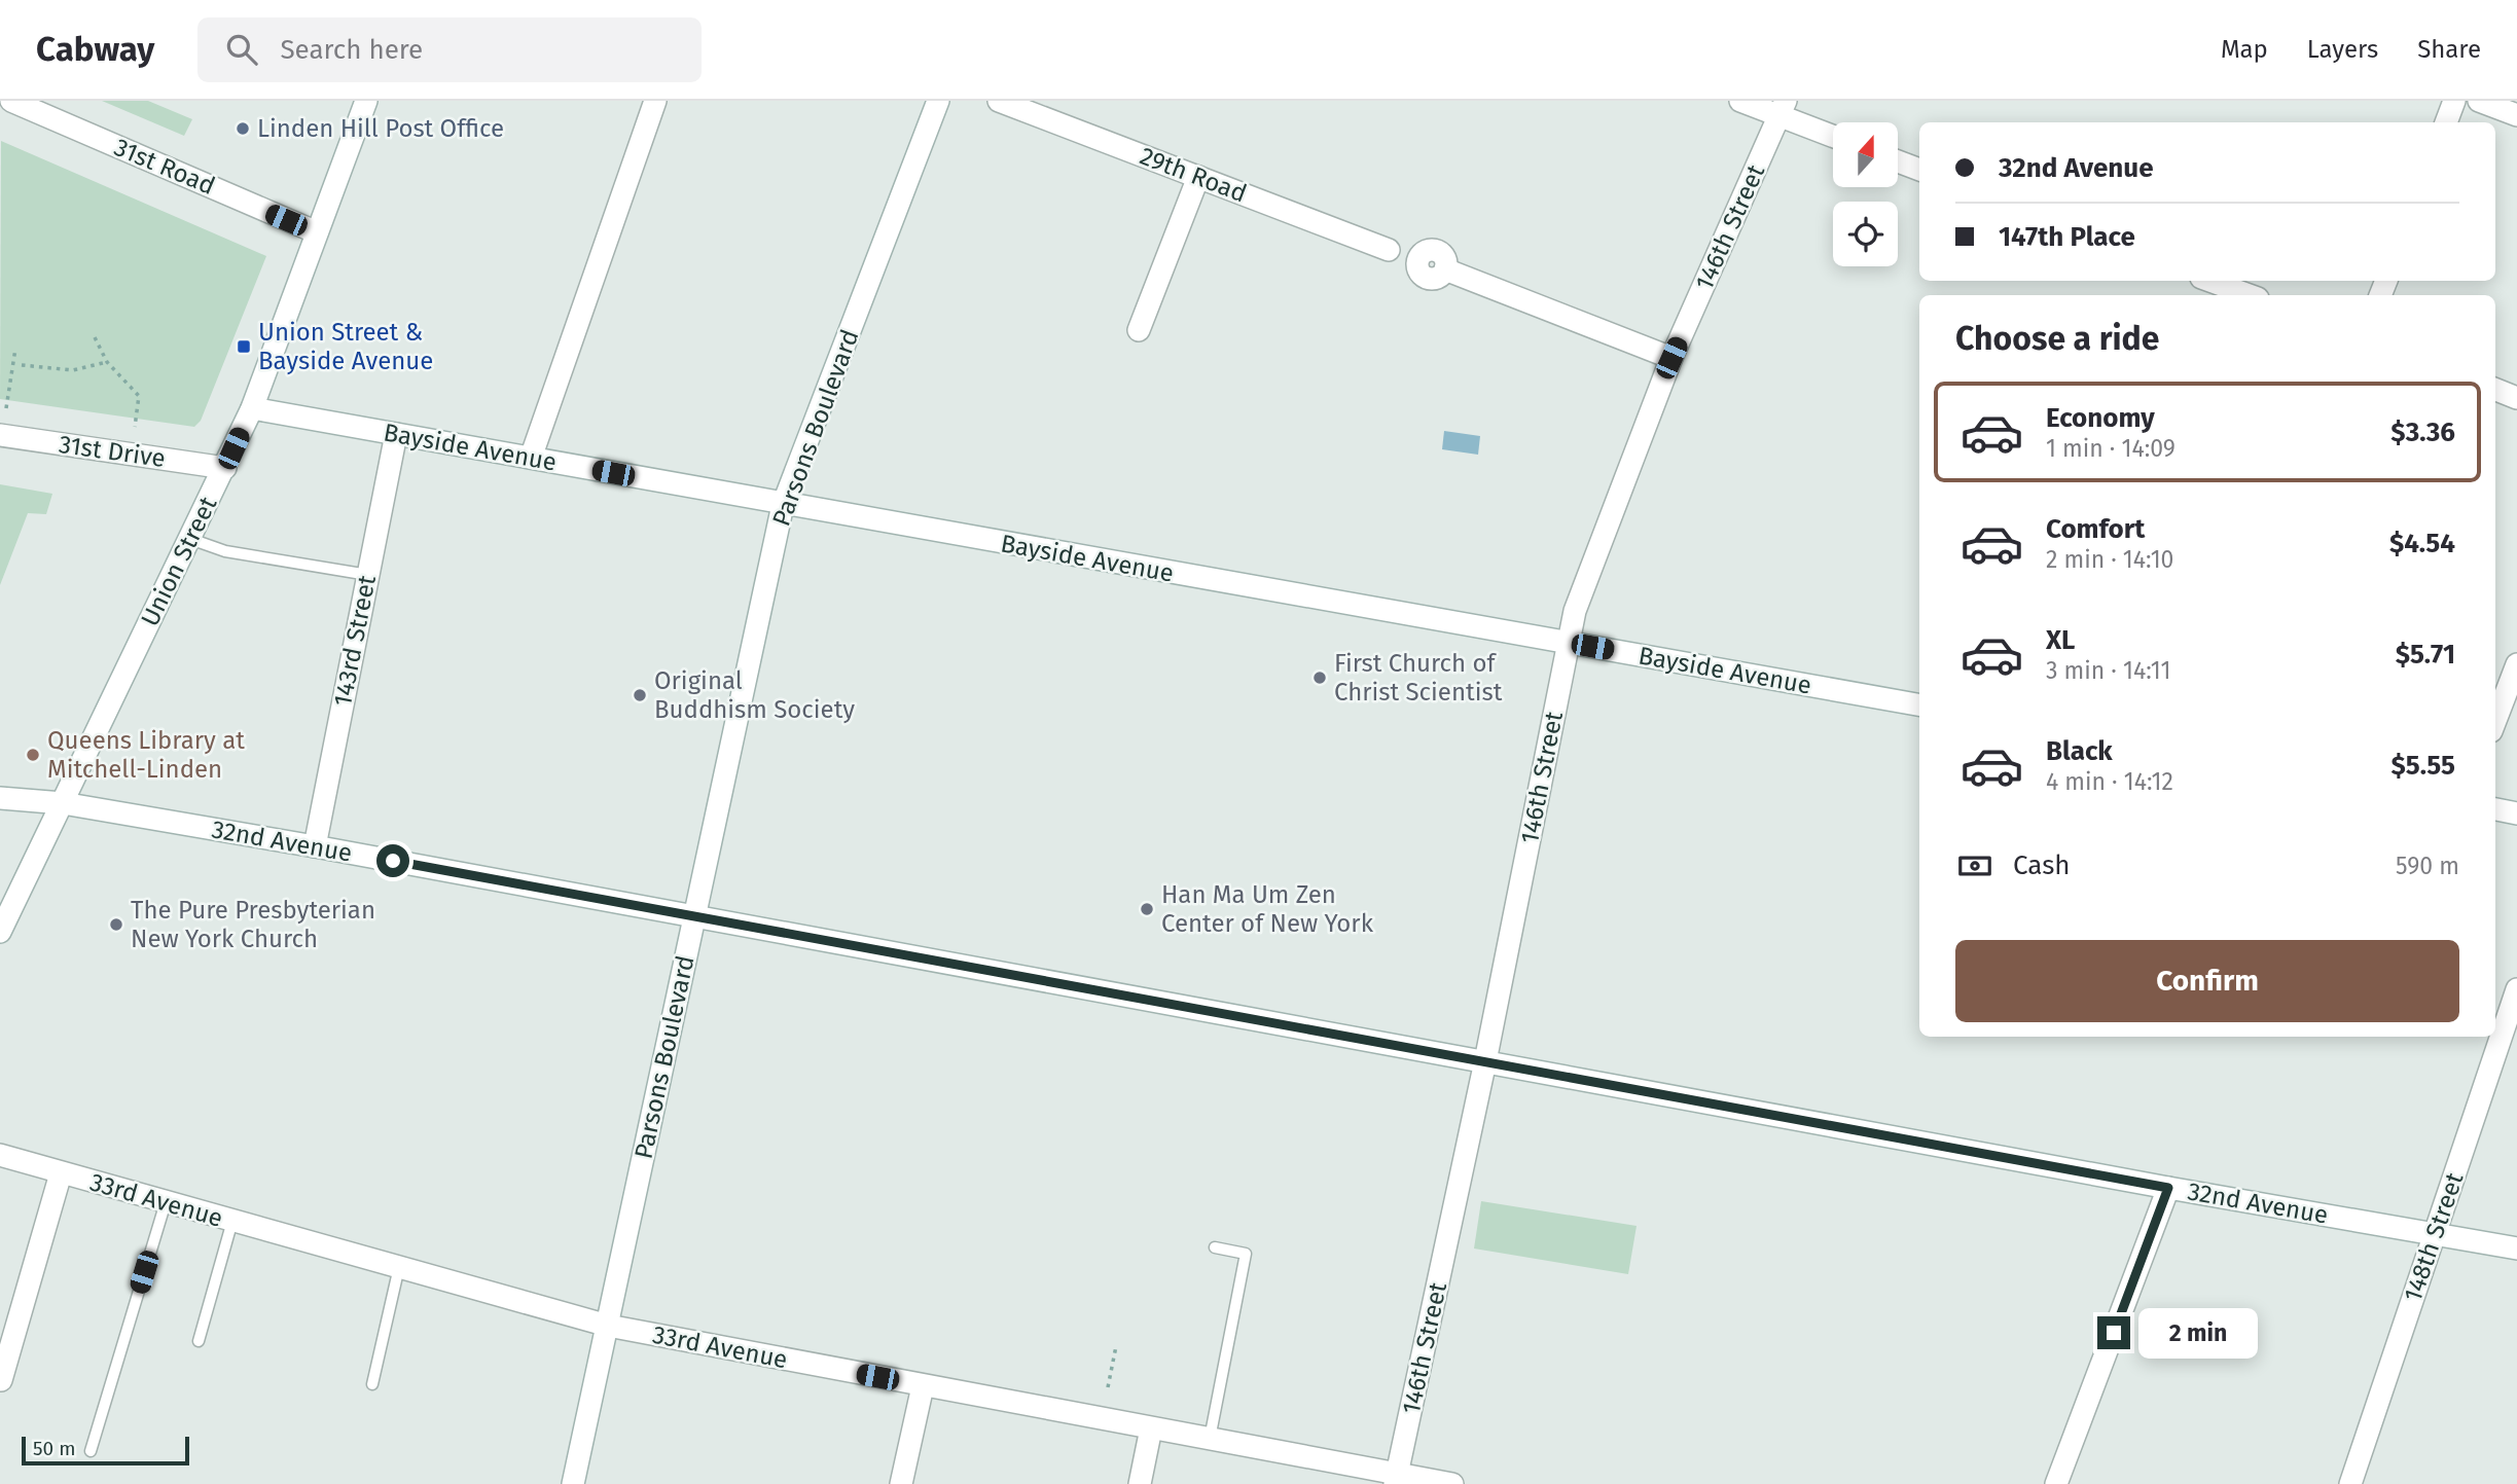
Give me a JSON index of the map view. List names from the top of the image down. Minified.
{"streets":{"street":["31st Road","29th Road","146th Street","Parsons Boulevard","Bayside Avenue","31st Drive","Union Street","143rd Street","32nd Avenue","33rd Avenue","148th Street"]},"crossings":[["31st Road","Union Street"],["146th Street","Bayside Avenue"],["146th Street","32nd Avenue"],["146th Street","33rd Avenue"],["Parsons Boulevard","Bayside Avenue"],["Parsons Boulevard","32nd Avenue"],["Parsons Boulevard","33rd Avenue"],["Bayside Avenue","Union Street"],["Bayside Avenue","143rd Street"],["31st Drive","Union Street"],["Union Street","32nd Avenue"],["143rd Street","32nd Avenue"],["32nd Avenue","148th Street"]],"places":{"other":["Linden Hill Post Office","First Church of Christ Scientist","Original Buddhism Society","Queens Library at Mitchell-Linden","Han Ma Um Zen Center of New York","The Pure Presbyterian New York Church"],"transit":["Union Street & Bayside Avenue"]},"scale_bar":"50 m","north":"top","page":{"header":"Cabway","search":"Search here","nav":["Map","Layers","Share"],"banner":["32nd Avenue","147th Place"],"heading":"Choose a ride","list":[{"name":"Economy","note":"1 min · 14:09","value":"$3.36"},{"name":"Comfort","note":"2 min · 14:10","value":"$4.54"},{"name":"XL","note":"3 min · 14:11","value":"$5.71"},{"name":"Black","note":"4 min · 14:12","value":"$5.55"}],"pay":["Cash","590 m"],"buttons":"Confirm","bubble":"2 min","scale":"50 m"}}
